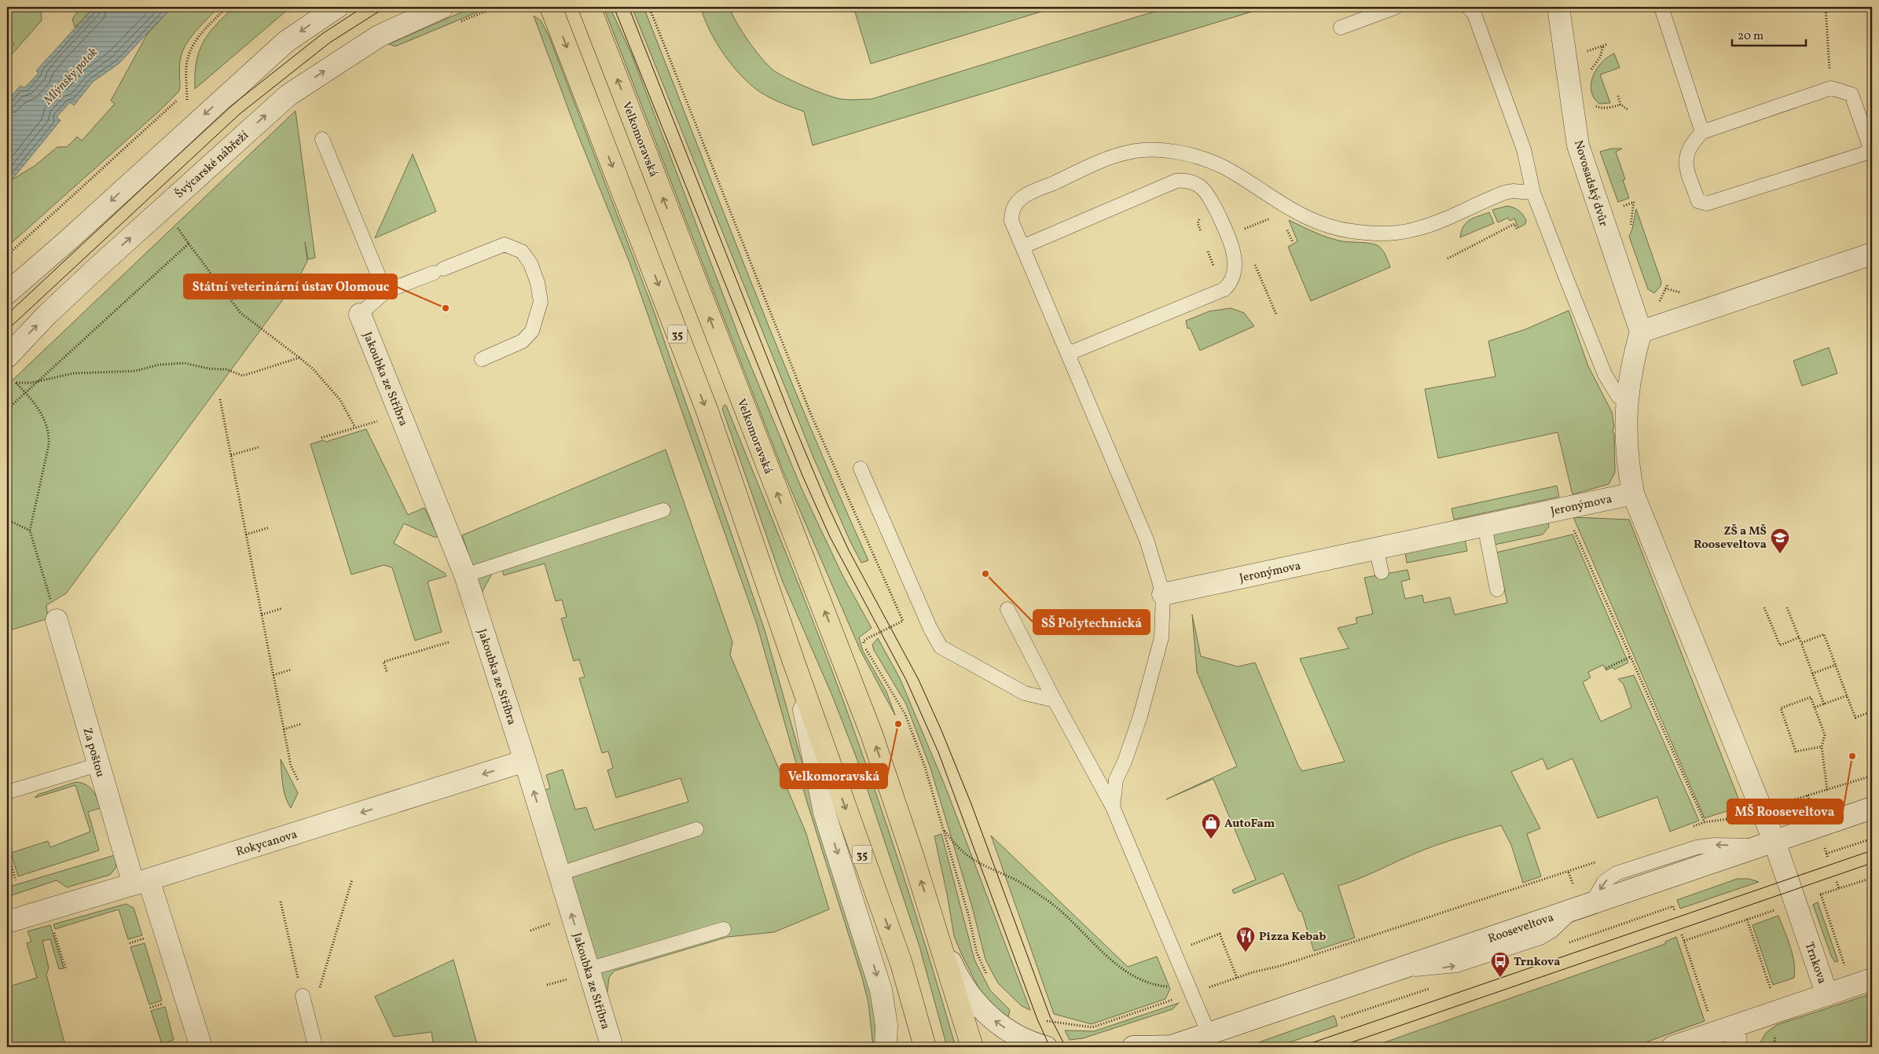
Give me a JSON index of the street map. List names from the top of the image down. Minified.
{"streets":{"main road":["Velkomoravská","35"],"street":["Švýcarské nábřeží","Novosadský dvůr","Jakoubka ze Stříbra","Jeronýmova","Za poštou","Rokycanova","Rooseveltova","Trnkova"]},"crossings":[["Jakoubka ze Stříbra","Rokycanova"],["Za poštou","Rokycanova"],["Rooseveltova","Trnkova"]],"one_way":["Rokycanova"],"water":["Mlýnský potok"],"places":{"other":["Státní veterinární ústav Olomouc","SŠ Polytechnická","Velkomoravská","MŠ Rooseveltova"],"school or university":["ZŠ a MŠ Rooseveltova"],"shop":["AutoFam"],"restaurant":["Pizza Kebab"],"bus stop":["Trnkova"]},"scale_bar":"20 m"}
